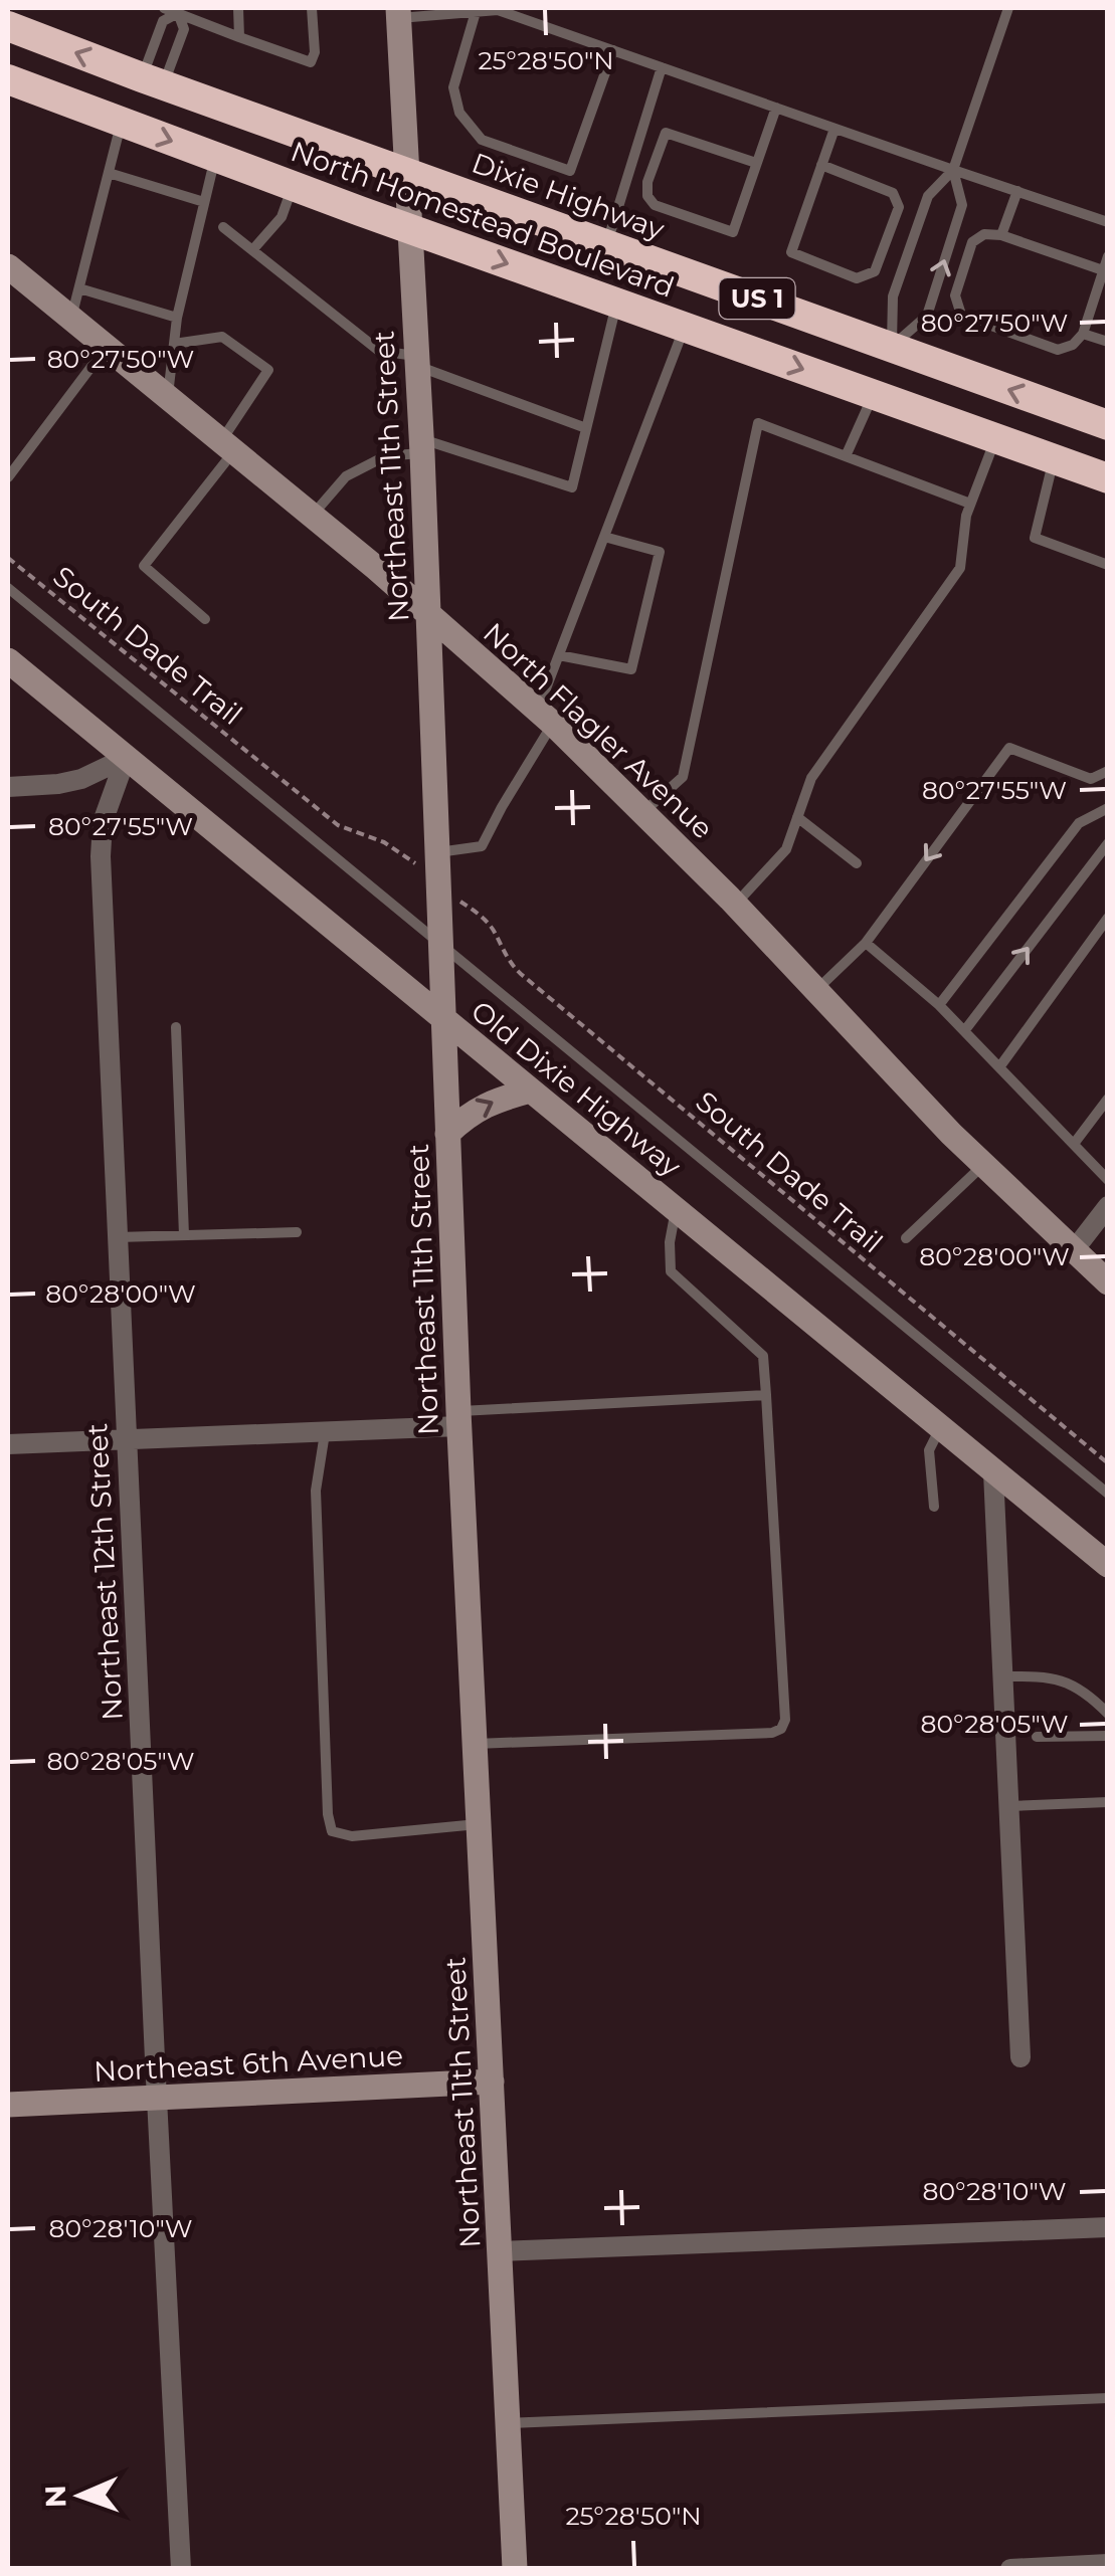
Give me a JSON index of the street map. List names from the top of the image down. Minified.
{"streets":{"highway":["Dixie Highway","North Homestead Boulevard","US 1"],"street":["Northeast 11th Street","North Flagler Avenue","Old Dixie Highway","Northeast 12th Street","Northeast 6th Avenue"],"path":["South Dade Trail"]},"crossings":[["Dixie Highway","Northeast 11th Street"],["North Homestead Boulevard","Northeast 11th Street"],["Northeast 11th Street","North Flagler Avenue"],["Northeast 11th Street","Old Dixie Highway"],["Northeast 11th Street","Northeast 6th Avenue"],["Old Dixie Highway","Northeast 12th Street"],["Northeast 12th Street","Northeast 6th Avenue"]],"one_way":["North Homestead Boulevard"],"north":"left","coordinates":["25°28'50\"N","80°27'50\"W","80°27'55\"W","80°28'00\"W","80°28'05\"W","80°28'10\"W"]}
